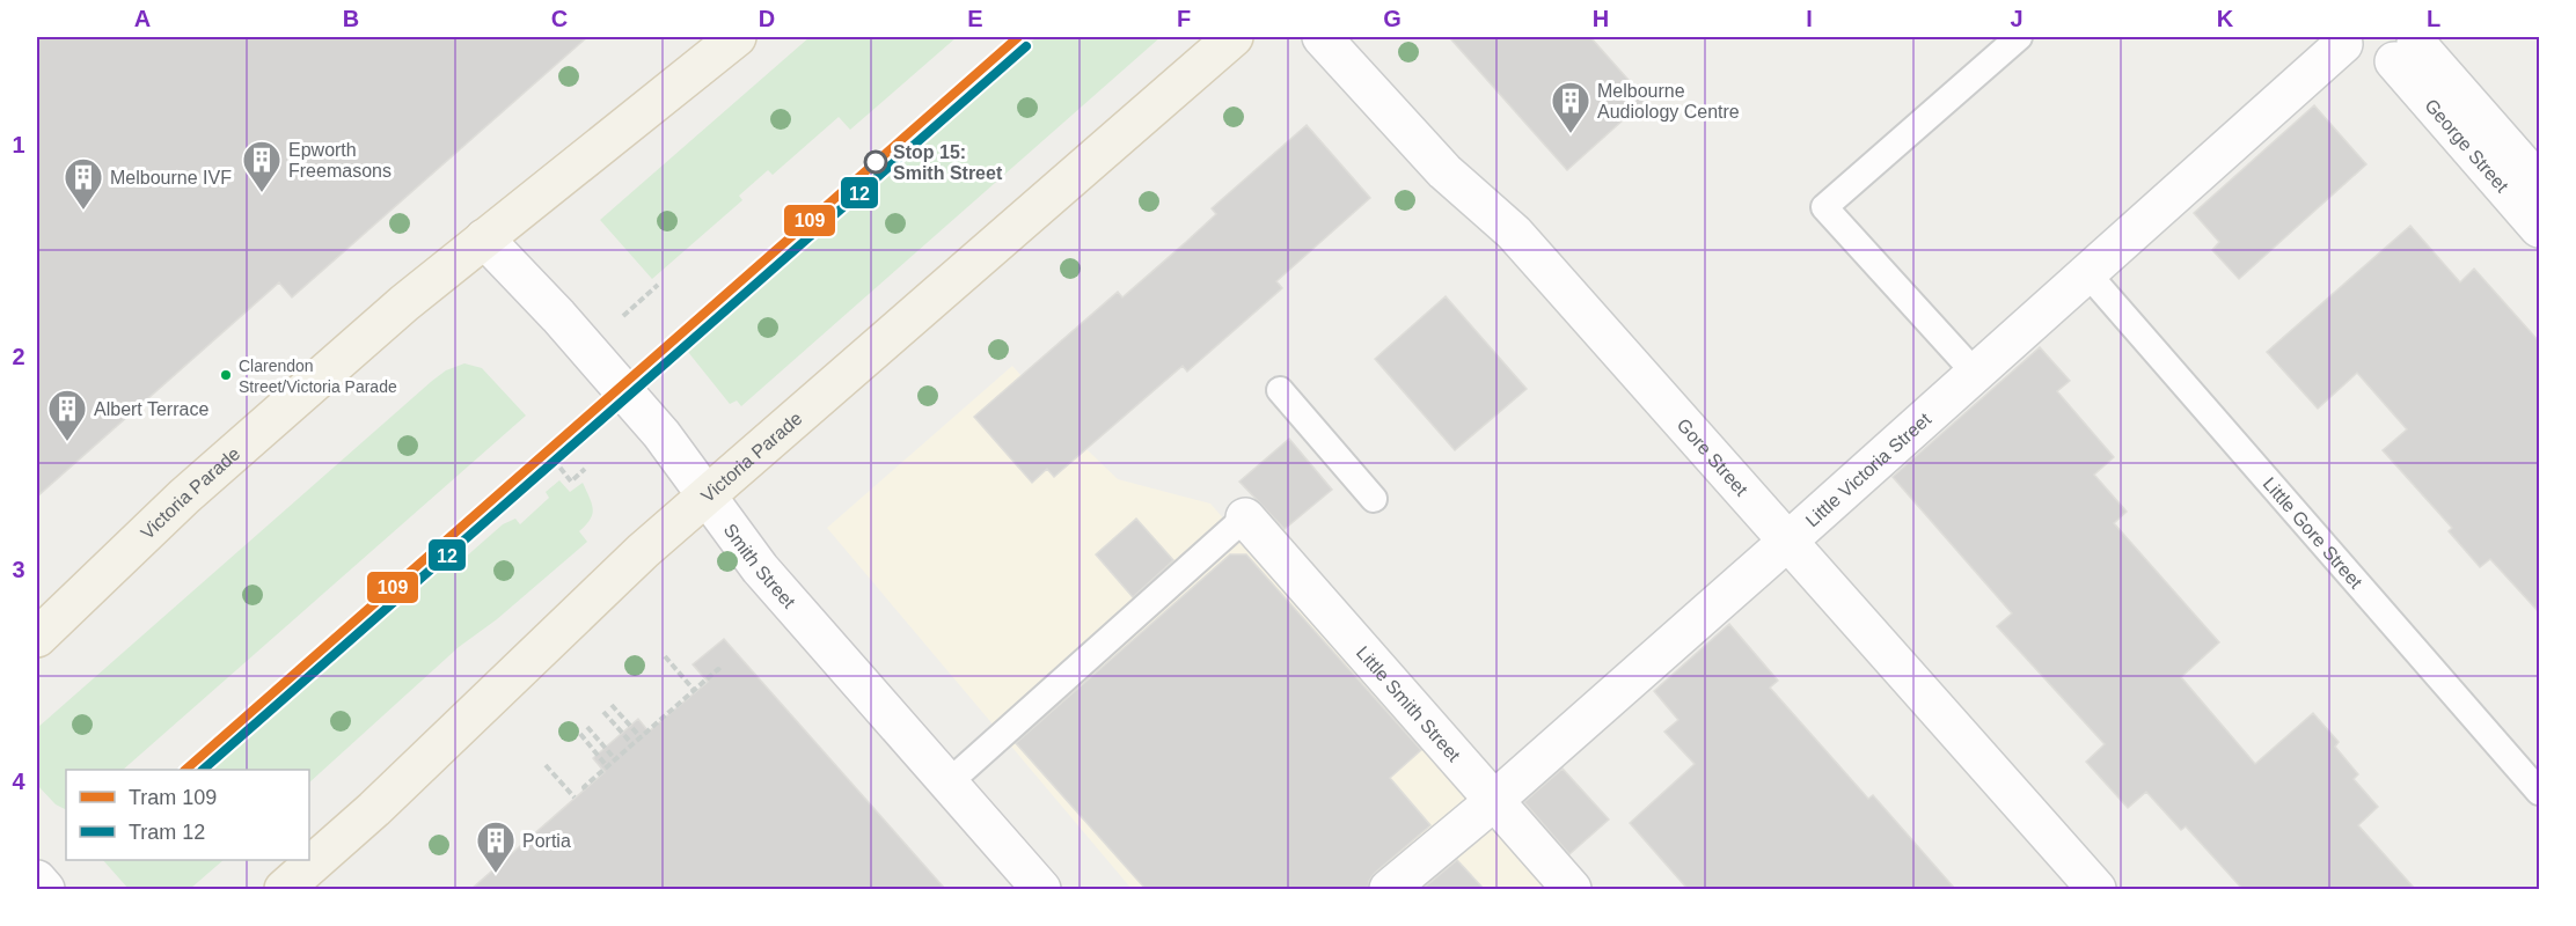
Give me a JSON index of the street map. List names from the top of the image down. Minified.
{"streets":{"main road":["Victoria Parade"],"street":["George Street","Gore Street","Little Victoria Street","Smith Street","Little Smith Street"],"lane":["Little Gore Street"]},"crossings":[["Victoria Parade","Smith Street"],["Gore Street","Little Victoria Street"],["Little Victoria Street","Little Gore Street"],["Little Victoria Street","Little Smith Street"]],"places":{"building":["Melbourne Audiology Centre","Epworth Freemasons","Melbourne IVF","Albert Terrace","Portia"],"other":["Stop 15: Smith Street","Clarendon Street/Victoria Parade"]},"lines":["tram line 109","tram line 12"],"legend":["Tram 109","Tram 12"],"grid":{"columns":["A","B","C","D","E","F","G","H","I","J","K","L"],"rows":["1","2","3","4"]}}
